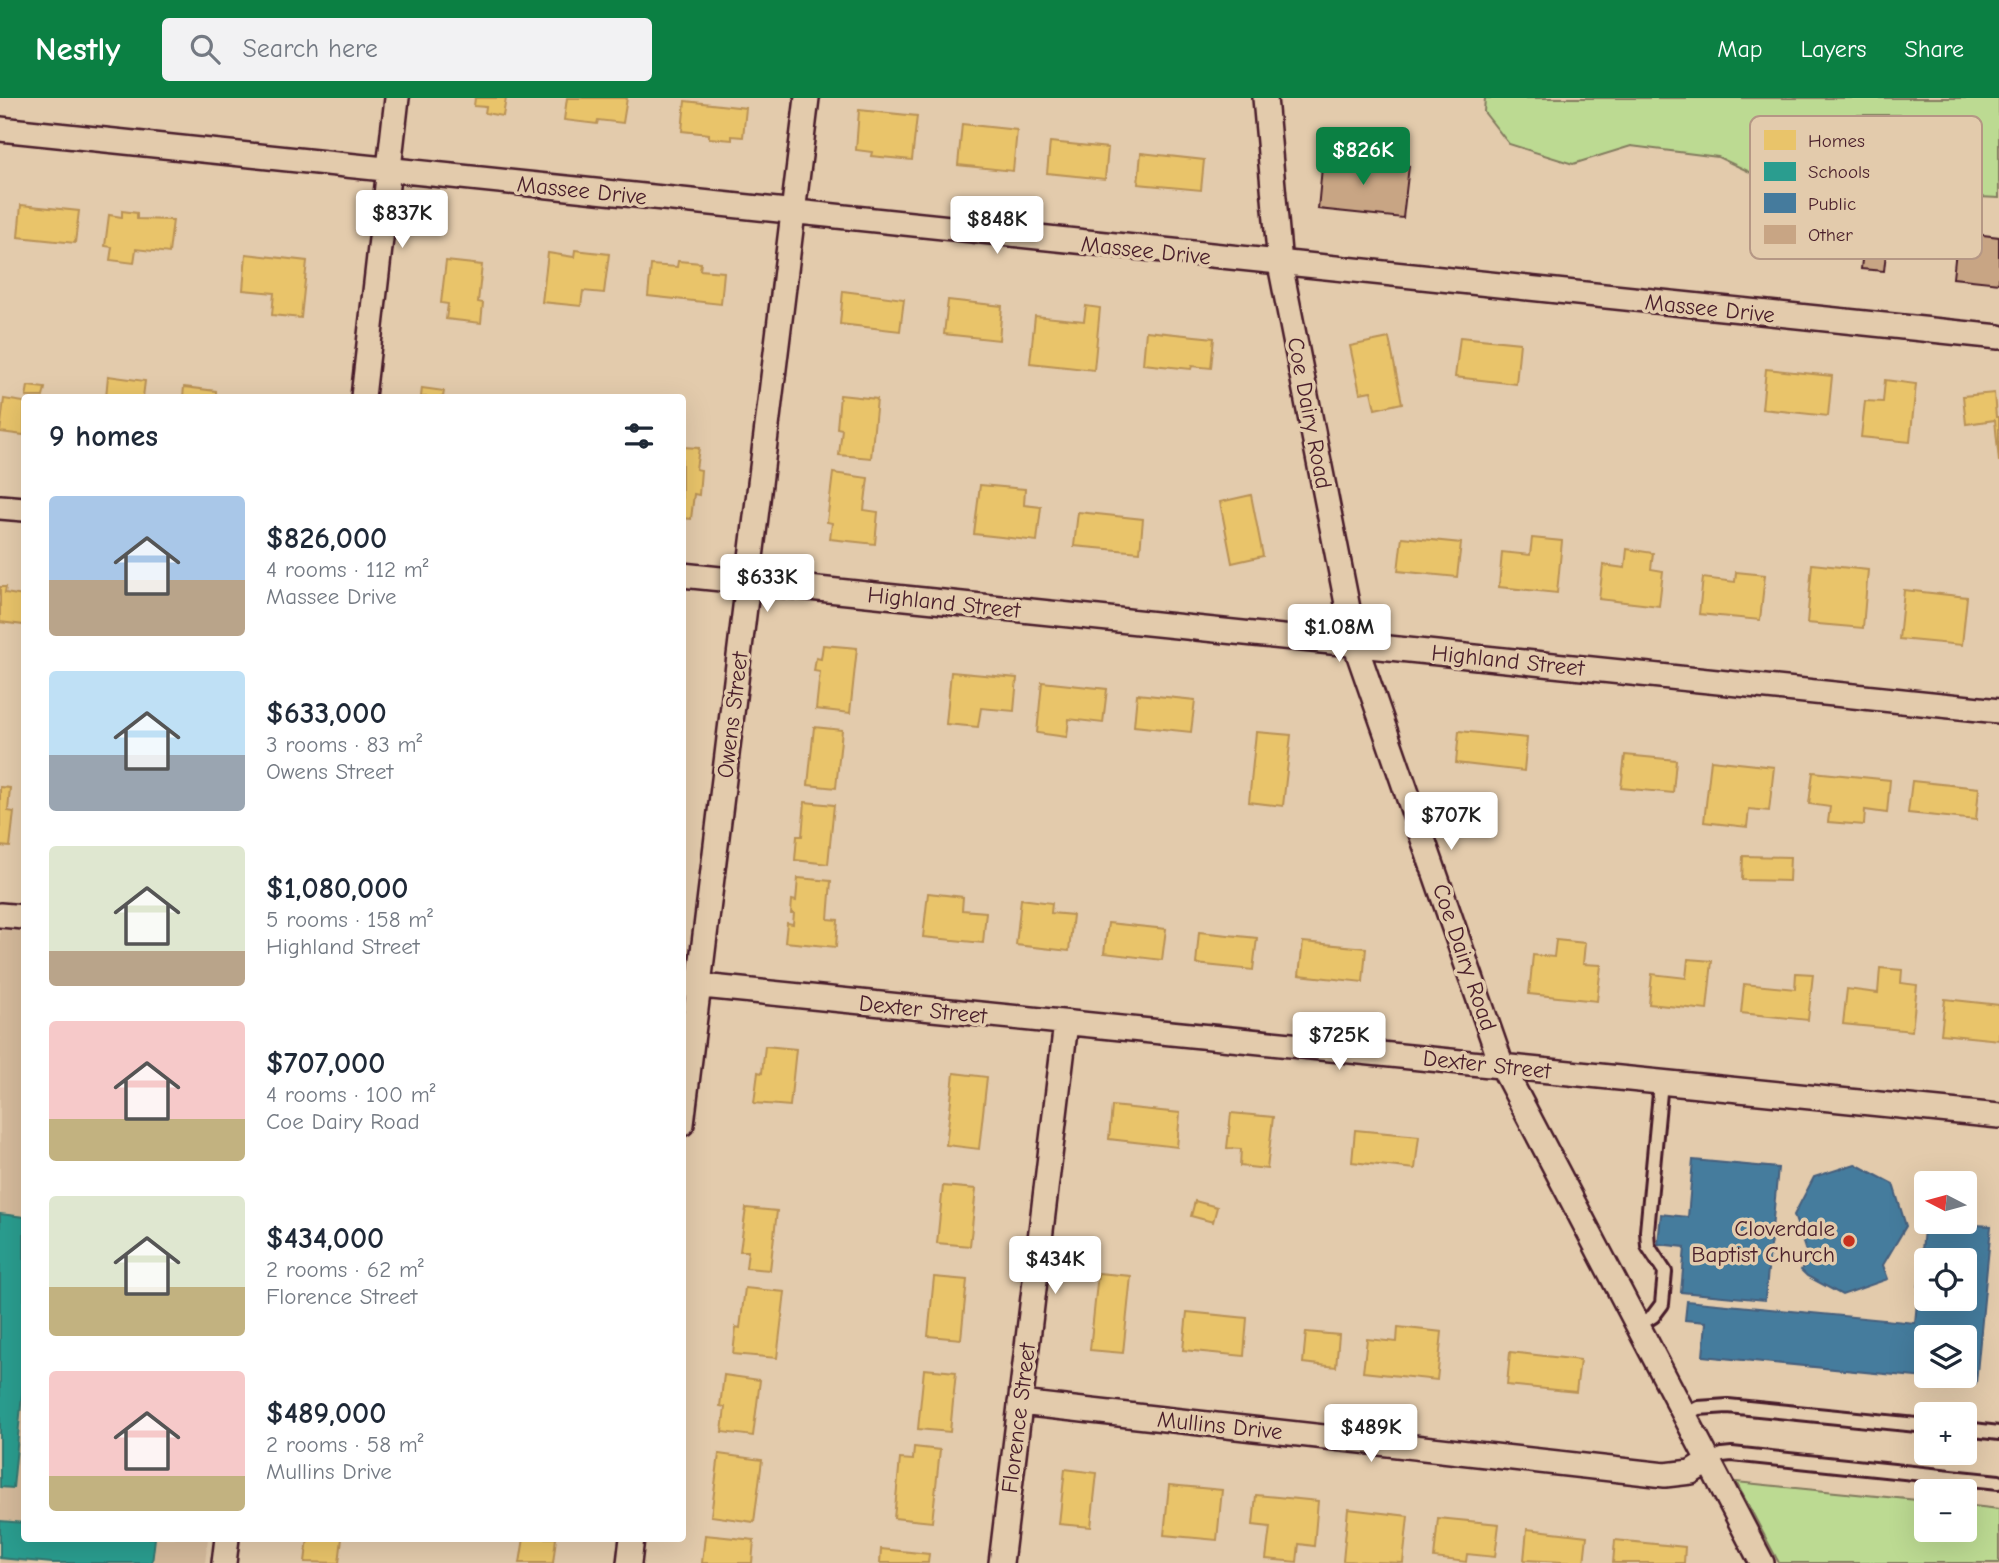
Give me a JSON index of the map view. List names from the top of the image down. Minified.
{"streets":{"street":["Massee Drive","Coe Dairy Road","Highland Street","Owens Street","Dexter Street","Florence Street","Mullins Drive"]},"crossings":[["Massee Drive","Coe Dairy Road"],["Massee Drive","Owens Street"],["Coe Dairy Road","Highland Street"],["Coe Dairy Road","Dexter Street"],["Coe Dairy Road","Mullins Drive"],["Highland Street","Owens Street"],["Owens Street","Dexter Street"],["Dexter Street","Florence Street"],["Florence Street","Mullins Drive"]],"places":["Cloverdale Baptist Church"],"legend":["Homes","Schools","Public","Other"],"north":"left","page":{"header":"Nestly","search":"Search here","nav":["Map","Layers","Share"],"price":["$826K","$837K","$848K","$633K","$1.08M","$707K","$725K","$434K","$489K"],"heading":"9 homes","list":[{"name":"$826,000","note":"4 rooms · 112 m² · Massee Drive"},{"name":"$633,000","note":"3 rooms · 83 m² · Owens Street"},{"name":"$1,080,000","note":"5 rooms · 158 m² · Highland Street"},{"name":"$707,000","note":"4 rooms · 100 m² · Coe Dairy Road"},{"name":"$434,000","note":"2 rooms · 62 m² · Florence Street"},{"name":"$489,000","note":"2 rooms · 58 m² · Mullins Drive"}],"map_buttons":["+","−"]}}
